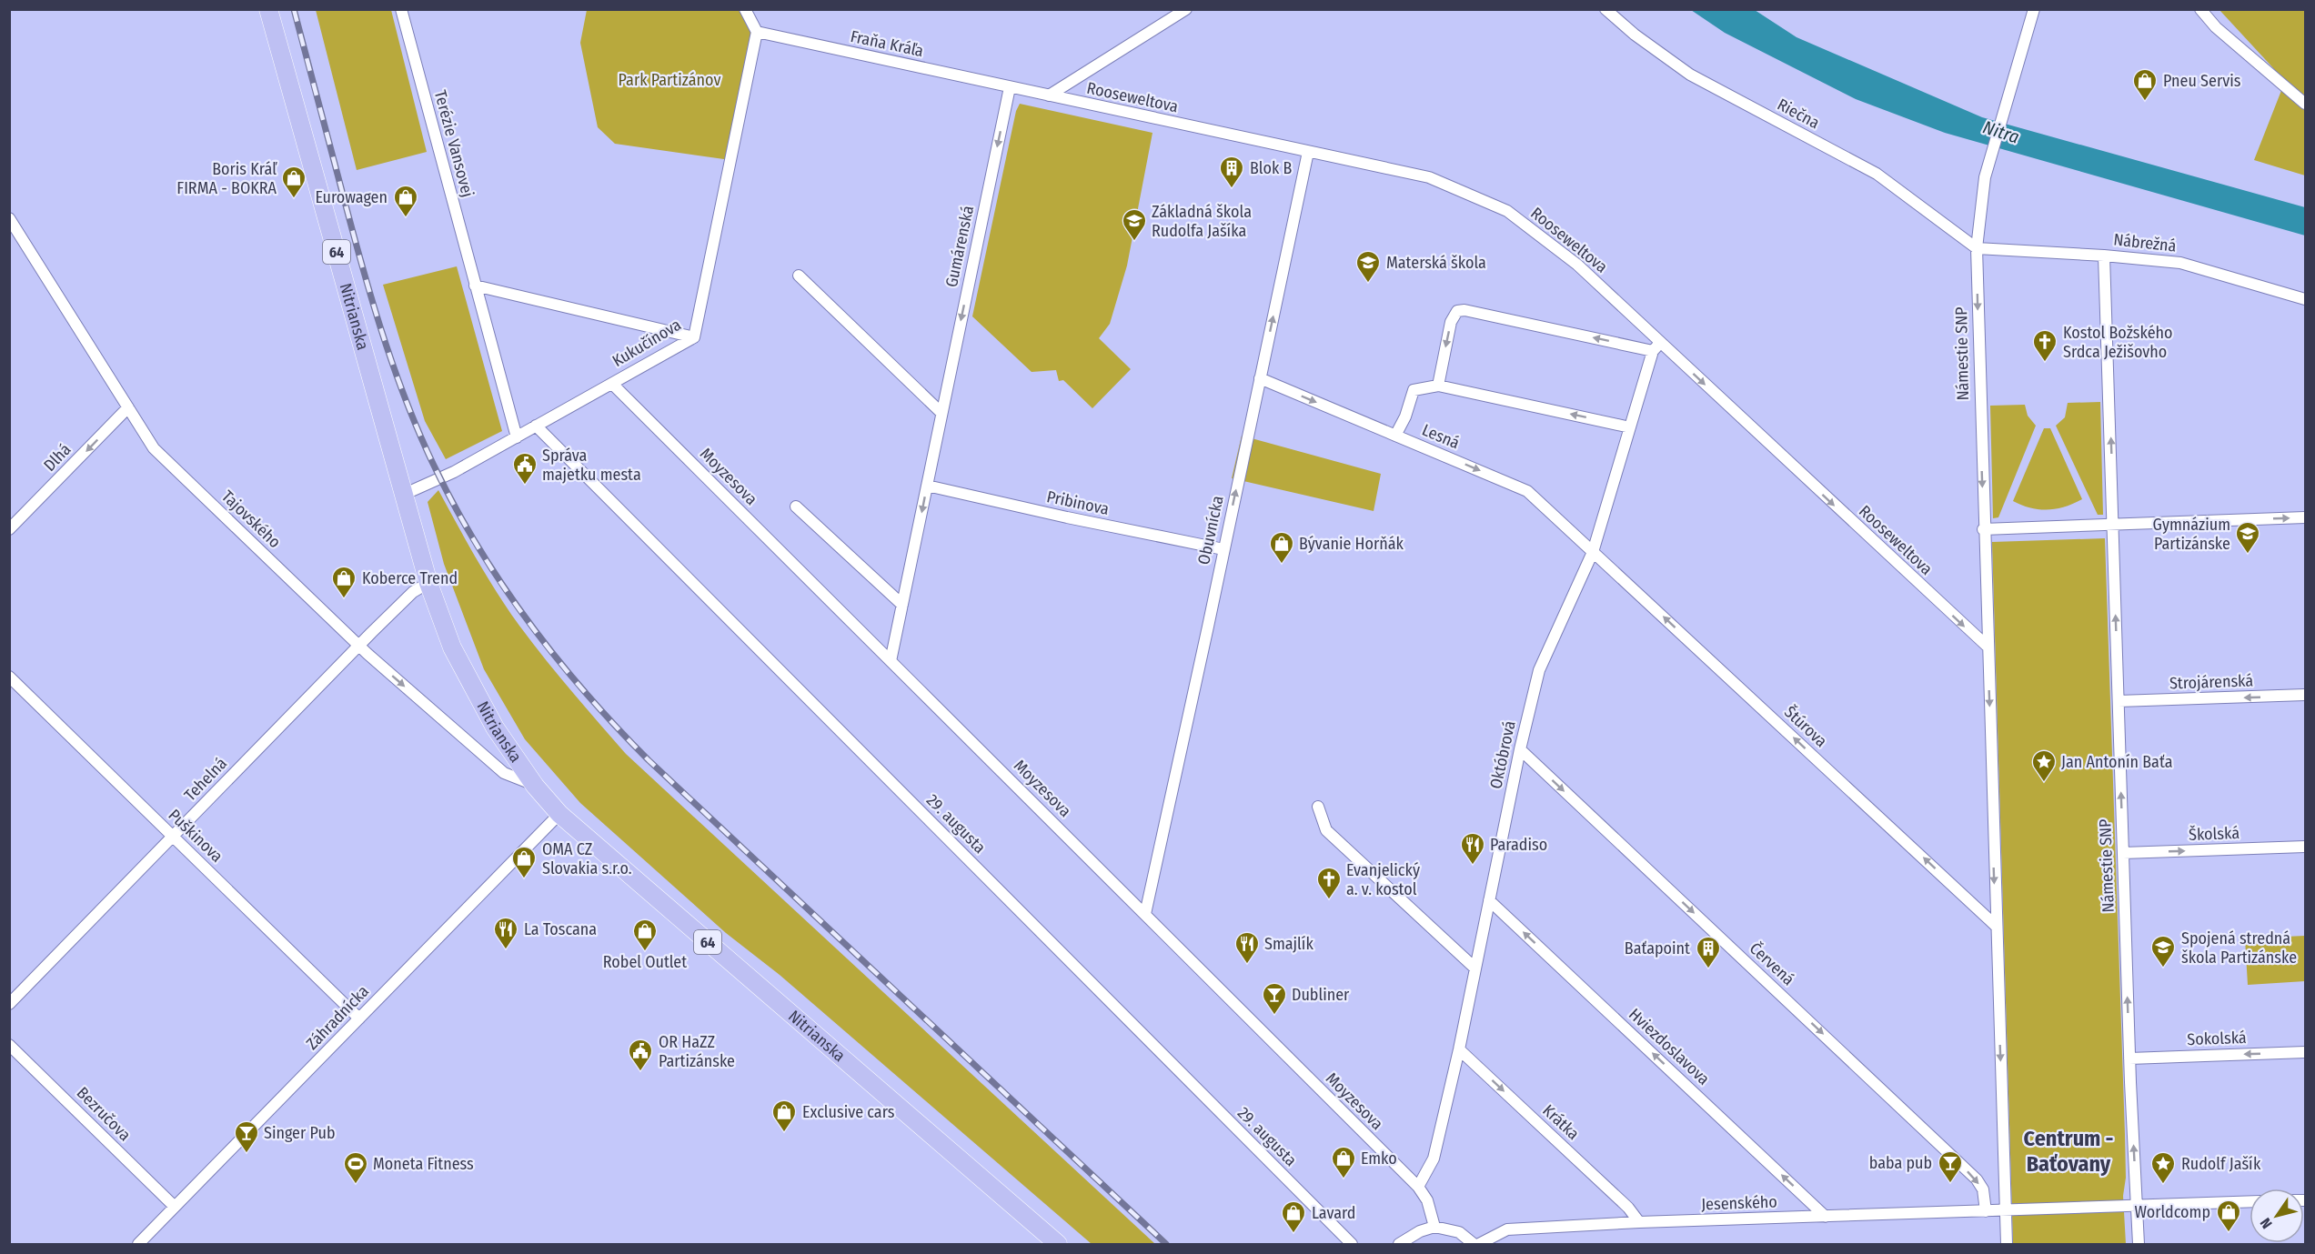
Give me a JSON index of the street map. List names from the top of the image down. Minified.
{"streets":{"main road":["64","Nitrianska"],"street":["Fraňa Kráľa","Rooseweltova","Riečna","Terézie Vansovej","Nábrežná","Gumárenská","Kukučínova","Námestie SNP","Lesná","Dlhá","Moyzesova","Pribinova","Tajovského","Obuvnícka","Strojárenská","Štúrova","Októbrová","Tehelná","29. augusta","Školská","Puškinova","Červená","Záhradnícka","Sokolská","Hviezdoslavova","Bezručova","Krátka","Jesenského"]},"crossings":[["Fraňa Kráľa","Rooseweltova"],["Fraňa Kráľa","Gumárenská"],["Fraňa Kráľa","Kukučínova"],["Rooseweltova","Gumárenská"],["Rooseweltova","Námestie SNP"],["Rooseweltova","Obuvnícka"],["Rooseweltova","Októbrová"],["Riečna","Nábrežná"],["Riečna","Námestie SNP"],["Terézie Vansovej","Kukučínova"],["Nábrežná","Námestie SNP"],["Gumárenská","Moyzesova"],["Gumárenská","Pribinova"],["Nitrianska","Kukučínova"],["Nitrianska","Tajovského"],["Nitrianska","Tehelná"],["Nitrianska","Záhradnícka"],["Kukučínova","Moyzesova"],["Kukučínova","29. augusta"],["Námestie SNP","Strojárenská"],["Námestie SNP","Štúrova"],["Námestie SNP","Školská"],["Námestie SNP","Sokolská"],["Námestie SNP","Jesenského"],["Lesná","Obuvnícka"],["Lesná","Štúrova"],["Lesná","Októbrová"],["Dlhá","Tajovského"],["Moyzesova","Obuvnícka"],["Moyzesova","Októbrová"],["Pribinova","Obuvnícka"],["Tajovského","Tehelná"],["Štúrova","Októbrová"],["Októbrová","Červená"],["Októbrová","Hviezdoslavova"],["Októbrová","Krátka"],["Tehelná","Puškinova"],["Puškinova","Záhradnícka"],["Červená","Jesenského"],["Záhradnícka","Bezručova"],["Hviezdoslavova","Jesenského"],["Krátka","Jesenského"]],"one_way":["Rooseweltova","Gumárenská","Dlhá","Obuvnícka","Strojárenská","Štúrova","Školská","Červená","Sokolská","Hviezdoslavova","Krátka"],"districts":["Centrum - Baťovany"],"water":["Nitra"],"parks":["Park Partizánov"],"places":{"shop":["Pneu Servis","Boris Kráľ FIRMA - BOKRA","Eurowagen","Bývanie Horňák","Koberce Trend","OMA CZ Slovakia s.r.o.","Robel Outlet","Exclusive cars","Emko","Worldcomp","Lavard"],"building":["Blok B","Baťapoint"],"school or university":["Základná škola Rudolfa Jašíka","Materská škola","Gymnázium Partizánske","Spojená stredná škola Partizánske"],"church":["Kostol Božského Srdca Ježišovho","Evanjelický a. v. kostol"],"public building":["Správa majetku mesta","OR HaZZ Partizánske"],"place":["Jan Antonín Baťa","Rudolf Jašík"],"restaurant":["Paradiso","La Toscana","Smajlík"],"bar":["Dubliner","Singer Pub","baba pub"],"sports":["Moneta Fitness"]},"north":"bottom left"}
